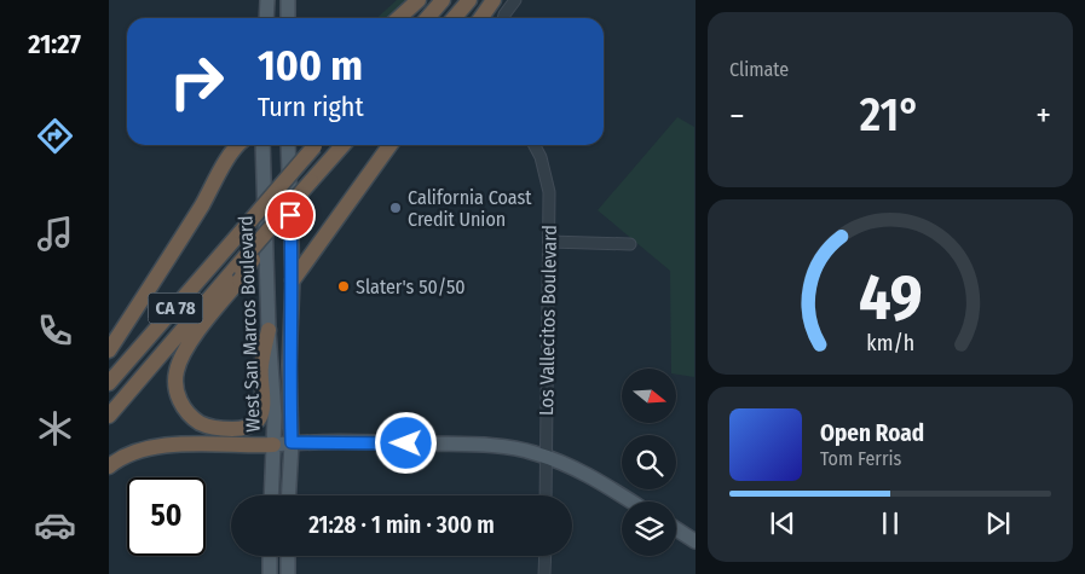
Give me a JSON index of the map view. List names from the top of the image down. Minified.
{"streets":{"highway":["CA 78"],"main road":["West San Marcos Boulevard"],"street":["Los Vallecitos Boulevard"]},"places":["California Coast Credit Union","Slater's 50/50"],"north":"right","page":{"tabs":"21:27","tile":"Climate","turn":["100 m","Turn right"],"heat":["−","21°","+"],"song":["Open Road","Tom Ferris"],"limit":"50","trip":"21:28 · 1 min · 300 m","gauge":["49","km/h"]}}
